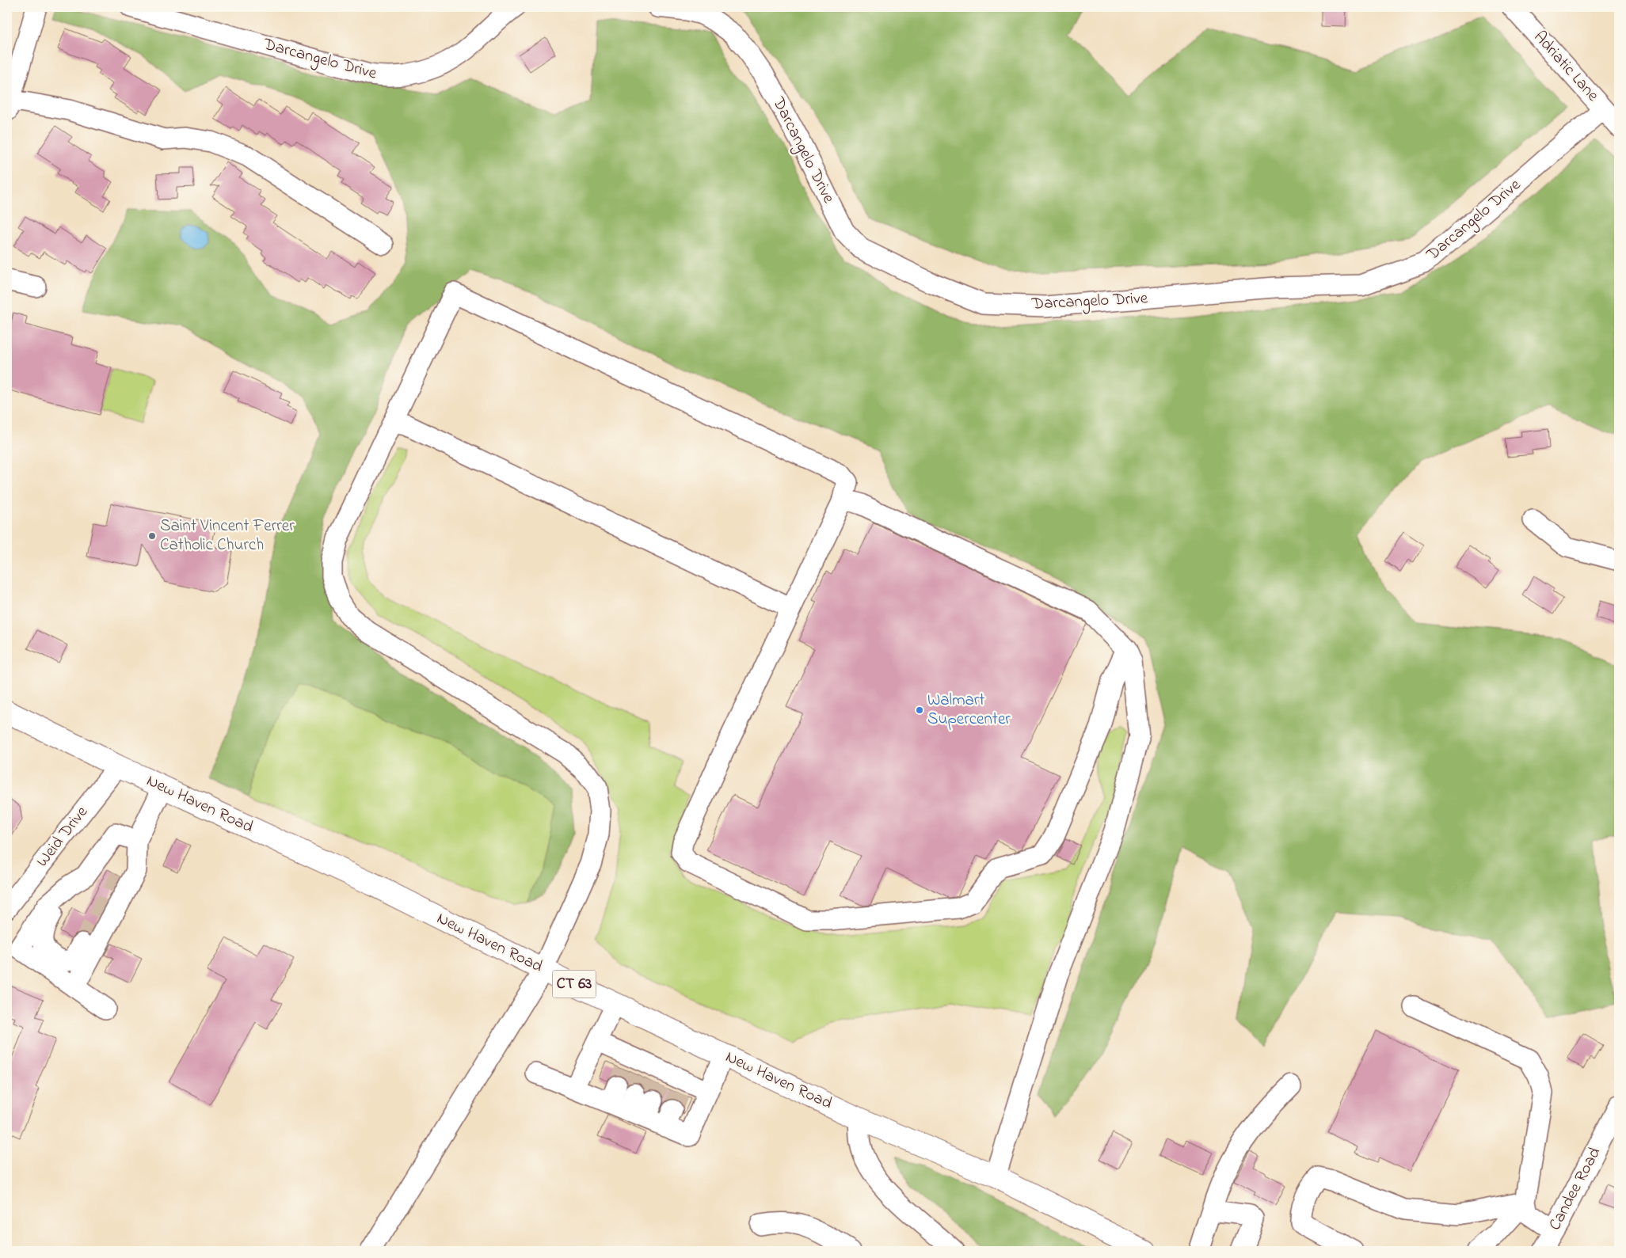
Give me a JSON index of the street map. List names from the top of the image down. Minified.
{"streets":{"main road":["New Haven Road","CT 63"],"street":["Darcangelo Drive","Adriatic Lane","Weid Drive","Candee Road"]},"crossings":[["Darcangelo Drive","Adriatic Lane"],["New Haven Road","Weid Drive"]],"places":["Saint Vincent Ferrer Catholic Church","Walmart Supercenter"]}
